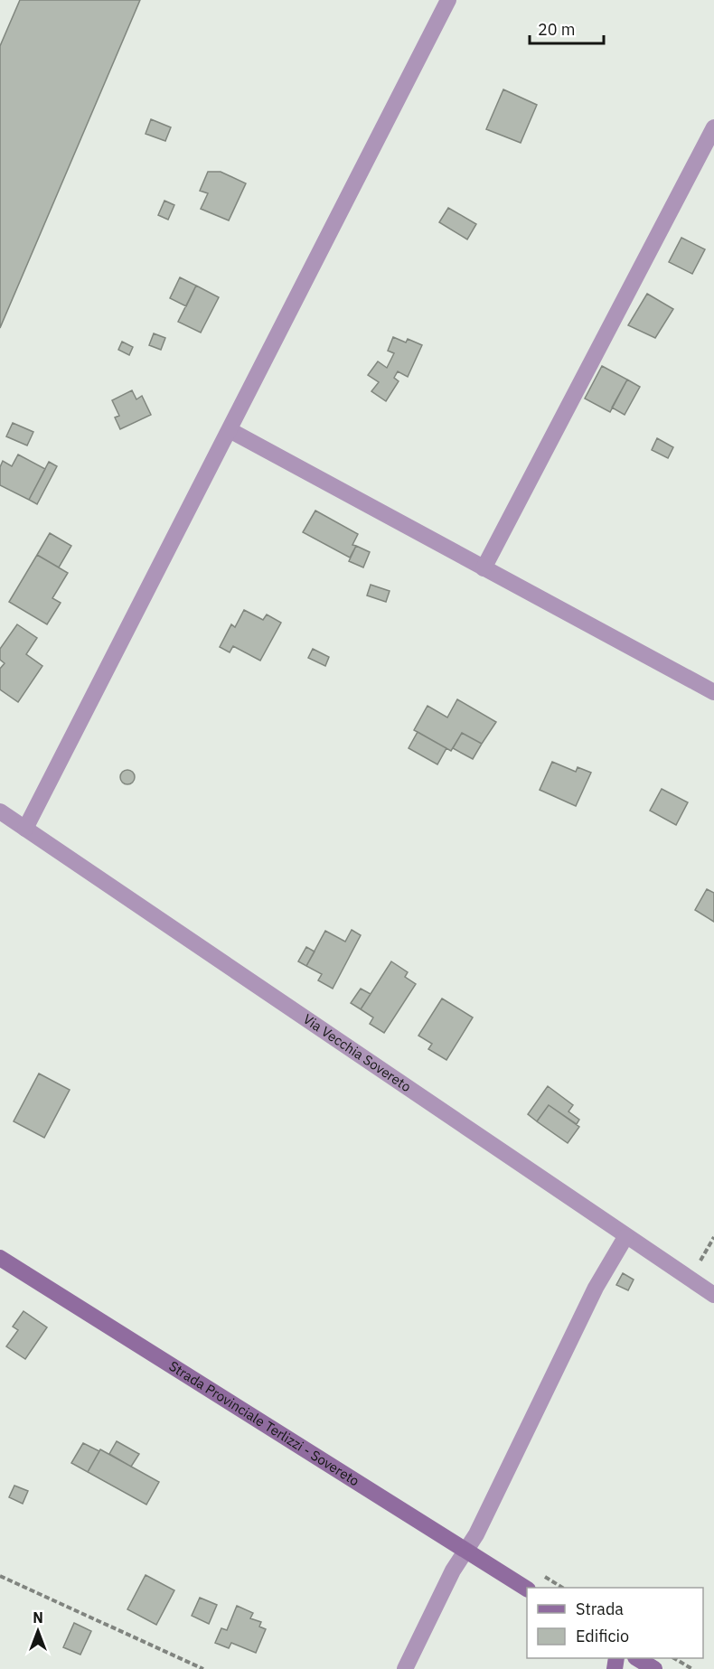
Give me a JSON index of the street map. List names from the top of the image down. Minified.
{"streets":{"main road":["Strada Provinciale Terlizzi - Sovereto"],"street":["Via Vecchia Sovereto"]},"legend":["Strada","Edificio"],"scale_bar":"20 m","north":"top"}
